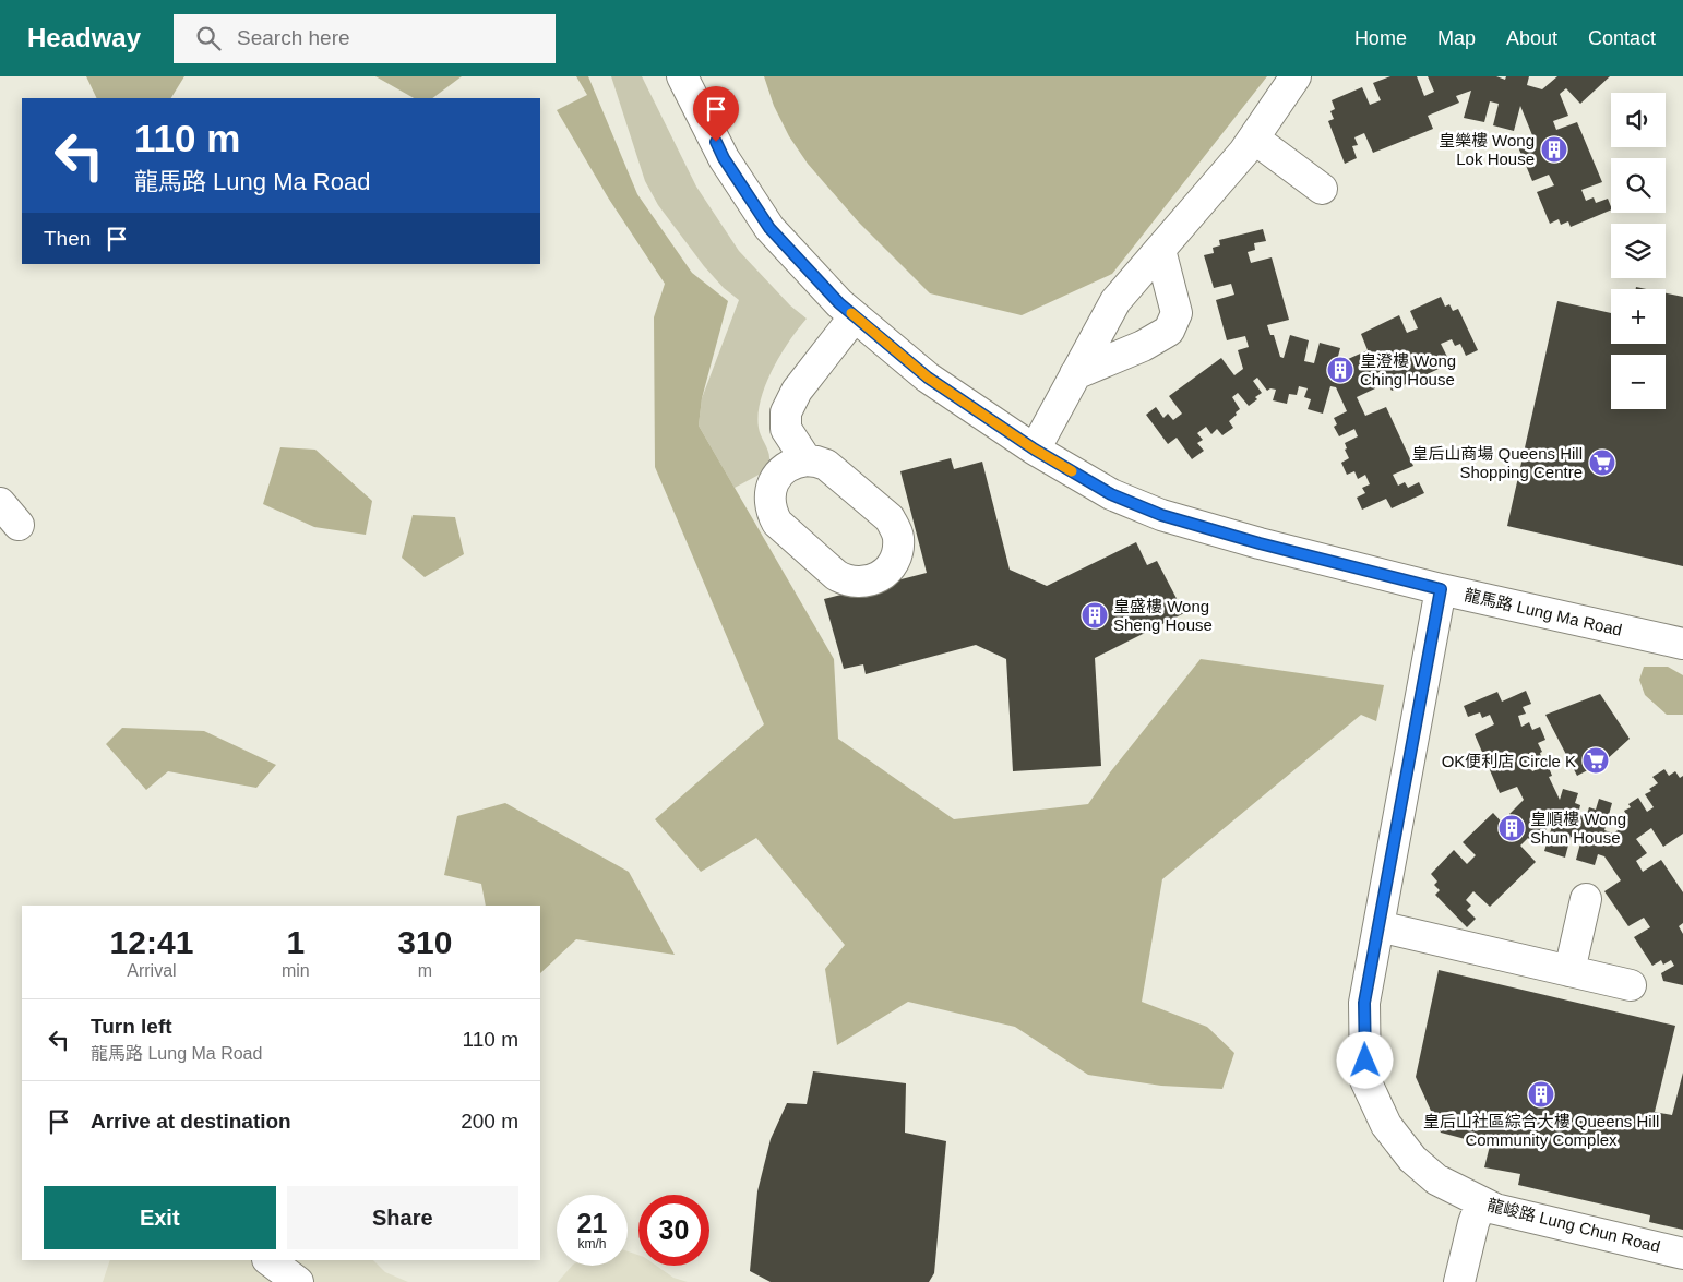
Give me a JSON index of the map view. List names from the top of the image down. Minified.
{"streets":{"street":["龍馬路 Lung Ma Road","龍峻路 Lung Chun Road"]},"crossings":[["龍馬路 Lung Ma Road","龍峻路 Lung Chun Road"]],"places":{"building":["皇樂樓 Wong Lok House","皇澄樓 Wong Ching House","皇盛樓 Wong Sheng House","皇順樓 Wong Shun House","皇后山社區綜合大樓 Queens Hill Community Complex"],"supermarket":["皇后山商場 Queens Hill Shopping Centre","OK便利店 Circle K"]},"page":{"header":"Headway","search":"Search here","nav":["Home","Map","About","Contact"],"map_buttons":["+","−"],"turn":["110 m","龍馬路 Lung Ma Road"],"then":"Then","eta":["12:41","Arrival","1","min","310","m"],"list":[{"name":"Turn left","note":"龍馬路 Lung Ma Road","value":"110 m"},{"name":"Arrive at destination","value":"200 m"}],"buttons":["Exit","Share"],"speed":"21 km/h","limit":"30"}}
